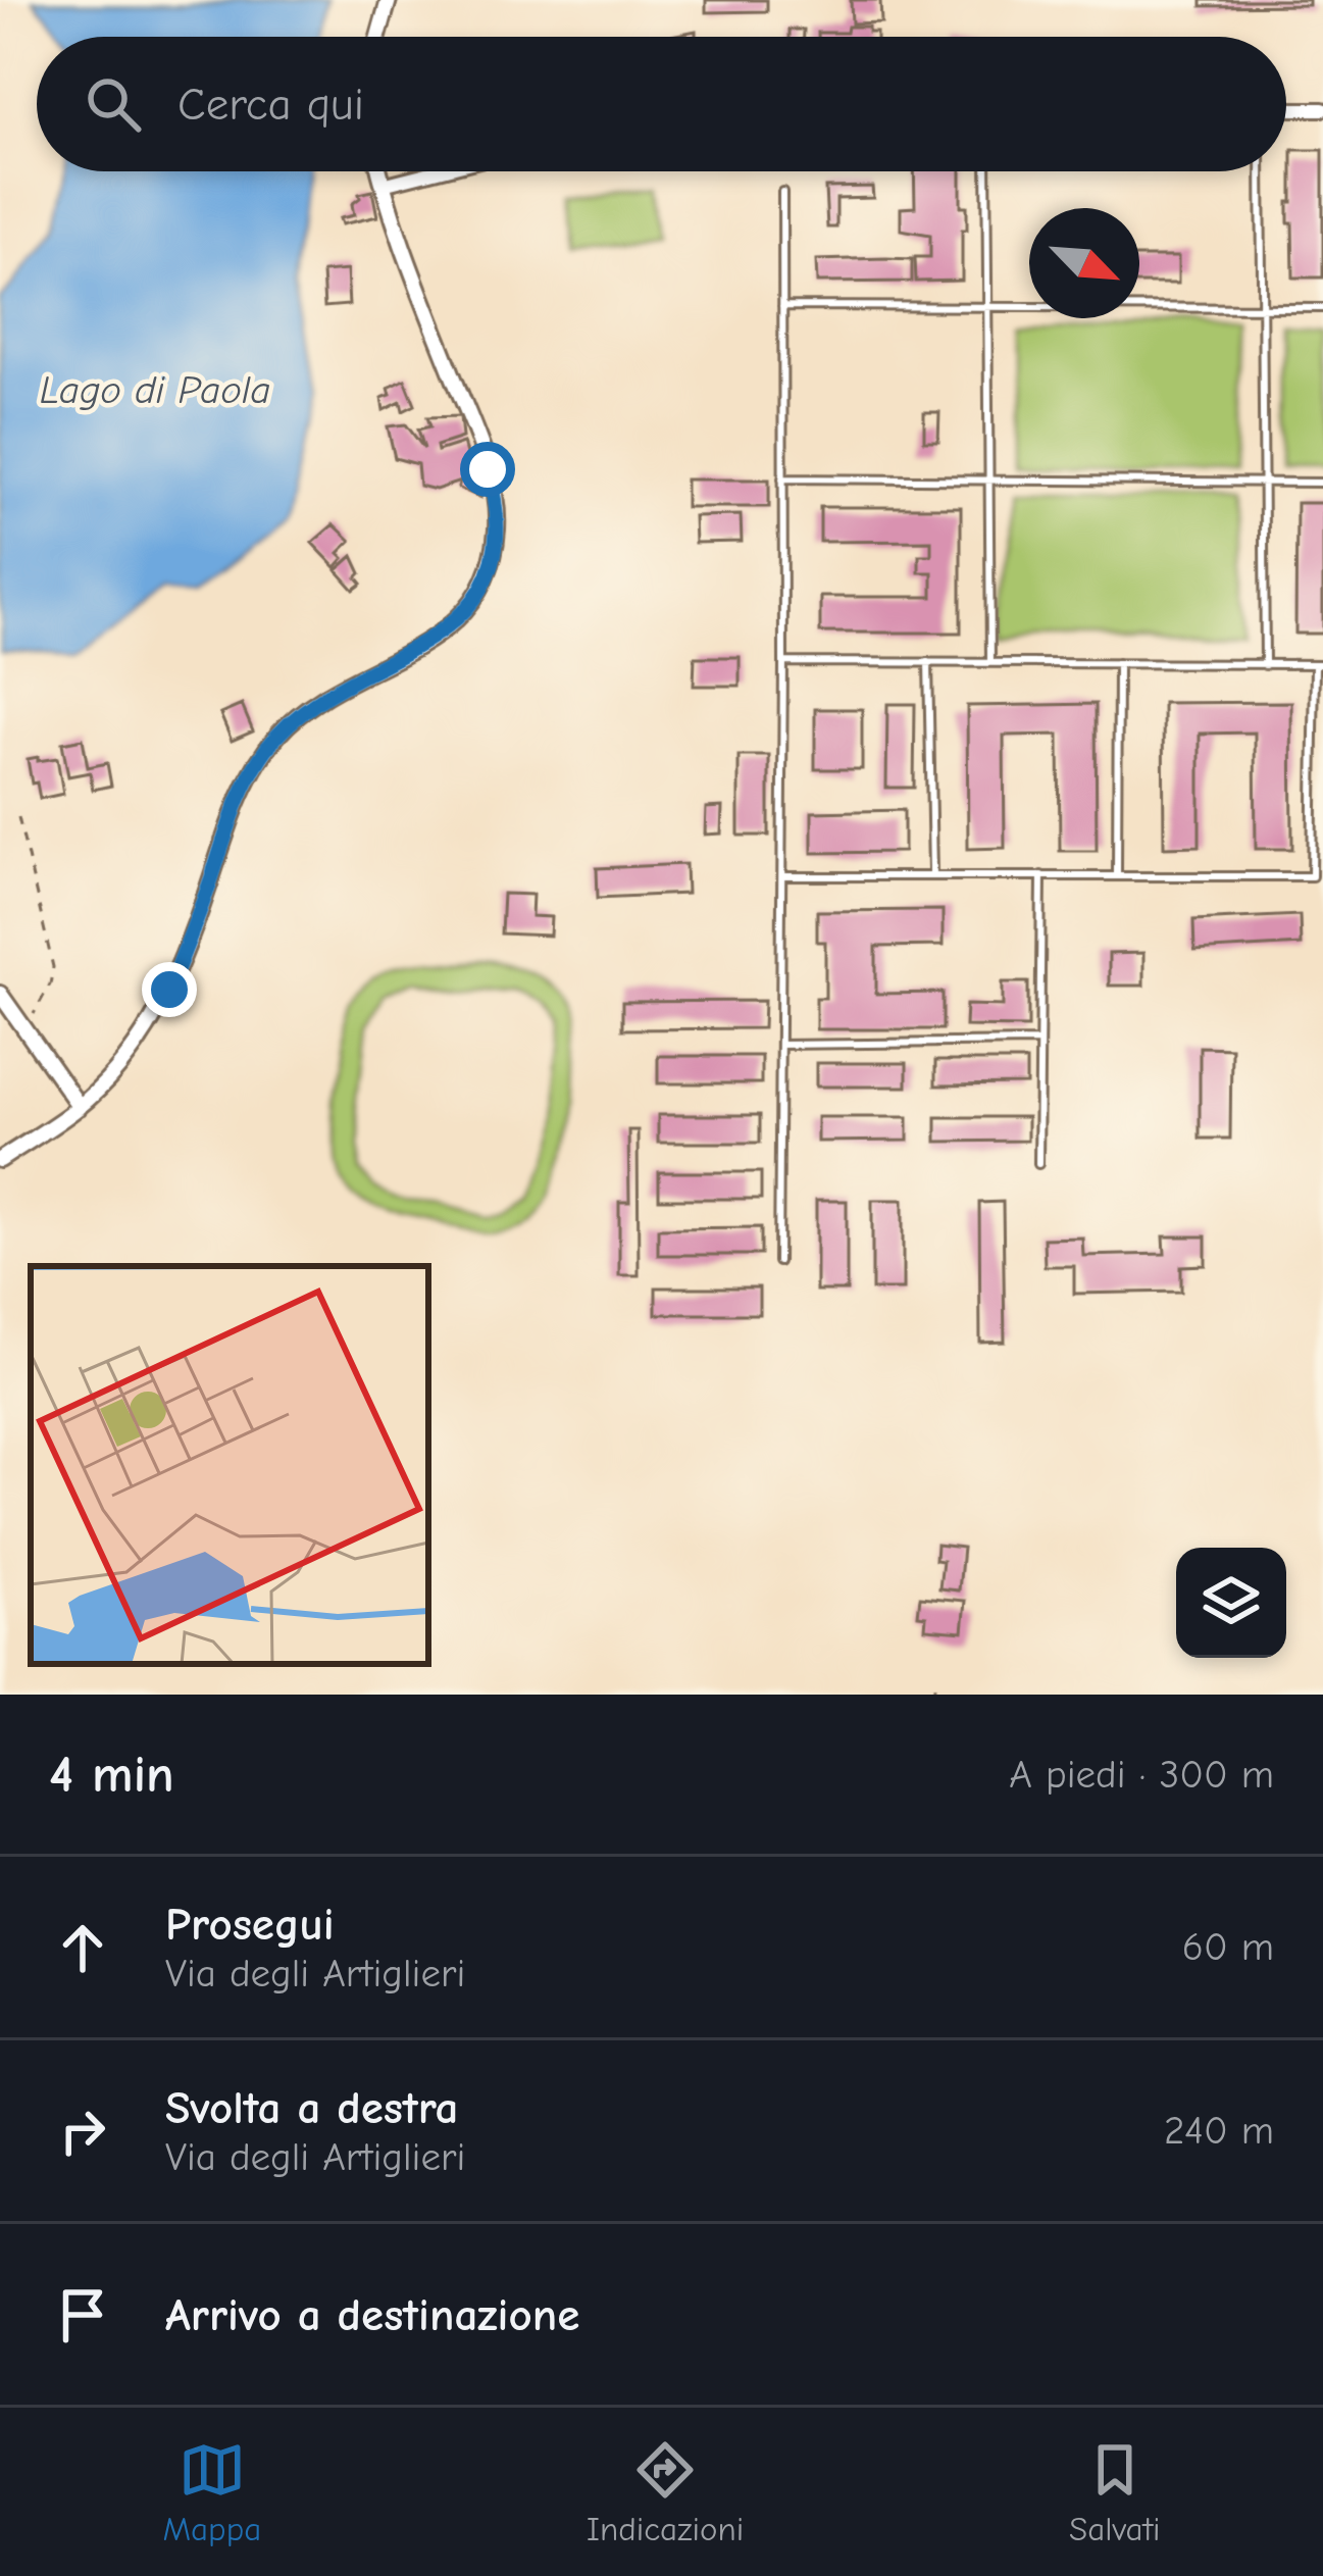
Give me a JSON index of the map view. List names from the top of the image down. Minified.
{"water":["Lago di Paola"],"north":"bottom right","page":{"search":"Cerca qui","heading":["4 min","A piedi · 300 m"],"list":[["Prosegui","Via degli Artiglieri","60 m"],["Svolta a destra","Via degli Artiglieri","240 m"],"Arrivo a destinazione"],"nav":["Mappa","Indicazioni","Salvati"]}}
